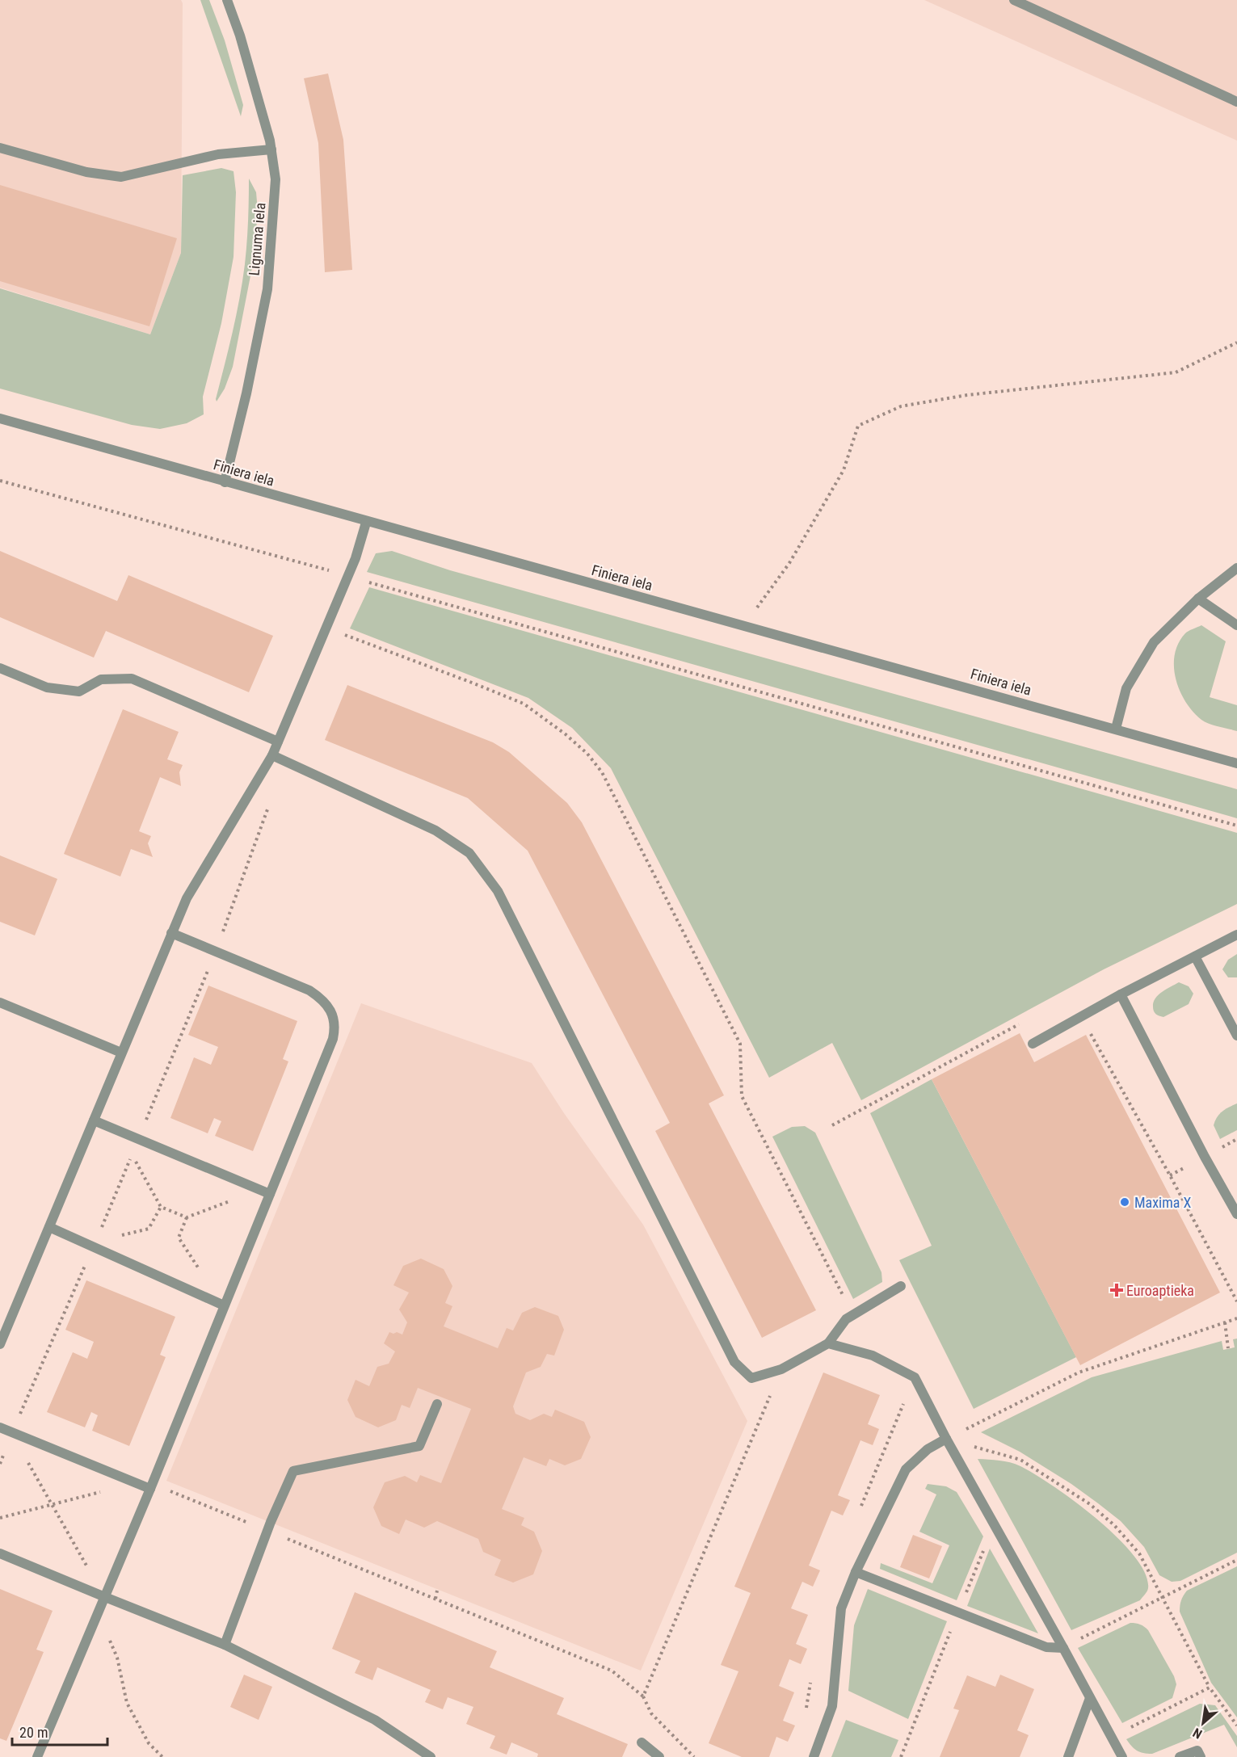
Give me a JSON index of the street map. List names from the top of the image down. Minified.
{"streets":{"street":["Lignuma iela","Finiera iela"]},"crossings":[["Lignuma iela","Finiera iela"]],"places":{"other":["Maxima X"],"health":["Euroaptieka"]},"scale_bar":"20 m","north":"bottom left"}
